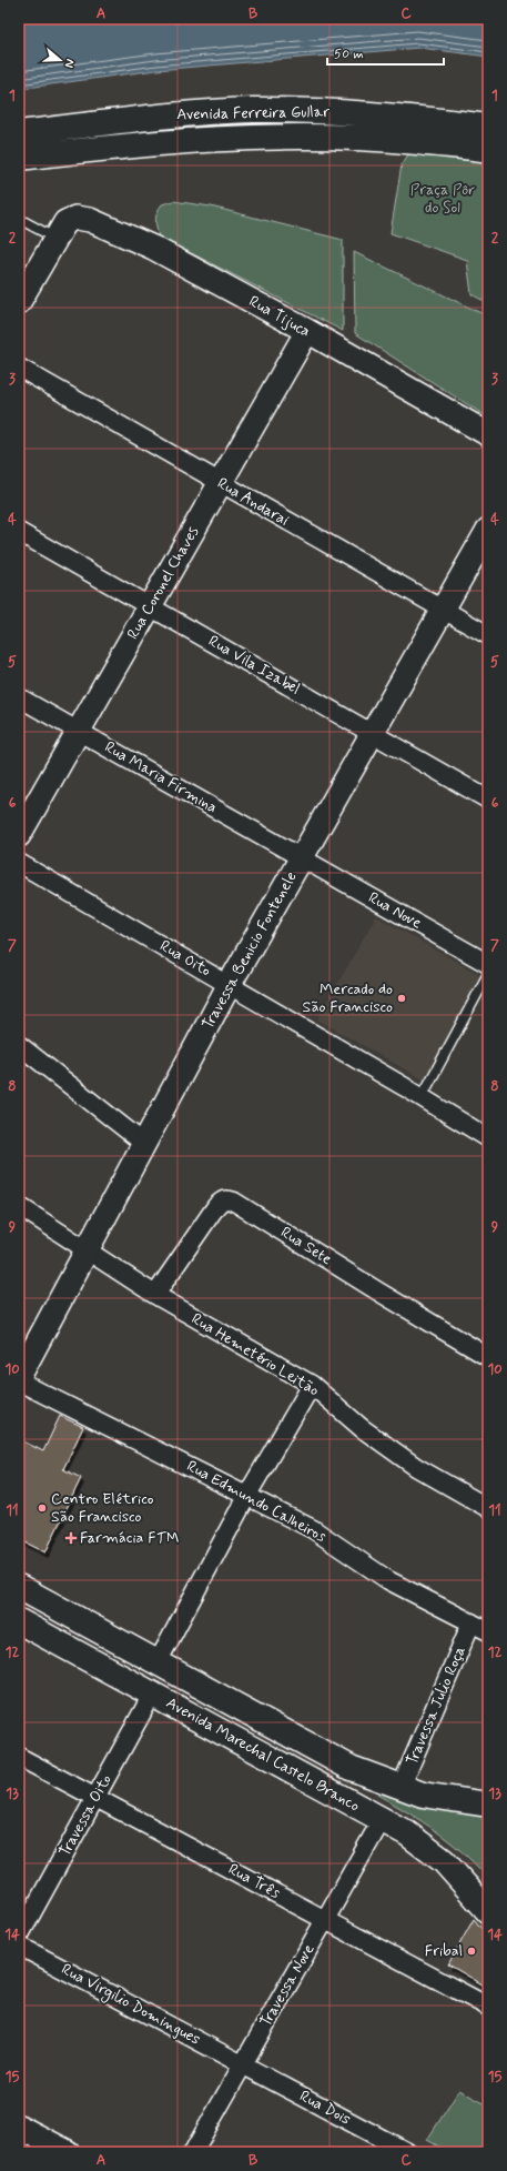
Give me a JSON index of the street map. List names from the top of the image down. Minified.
{"streets":{"main road":["Avenida Ferreira Gullar","Avenida Marechal Castelo Branco"],"street":["Rua Tijuca","Rua Andarai","Rua Coronel Chaves","Rua Vila Izabel","Rua Maria Firmina","Rua Nove","Travessa Benicio Fontenele","Rua Oito","Rua Sete","Rua Hemetério Leitão","Rua Edmundo Calheiros","Travessa Julio Roça","Travessa Oito","Rua Três","Travessa Nove","Rua Virgilio Domingues","Rua Dois"]},"crossings":[["Rua Tijuca","Rua Coronel Chaves"],["Rua Andarai","Rua Coronel Chaves"],["Rua Andarai","Travessa Benicio Fontenele"],["Rua Coronel Chaves","Rua Vila Izabel"],["Rua Coronel Chaves","Rua Maria Firmina"],["Rua Vila Izabel","Travessa Benicio Fontenele"],["Rua Maria Firmina","Rua Nove"],["Rua Maria Firmina","Travessa Benicio Fontenele"],["Rua Nove","Travessa Benicio Fontenele"],["Travessa Benicio Fontenele","Rua Oito"],["Travessa Benicio Fontenele","Rua Hemetério Leitão"],["Rua Sete","Rua Hemetério Leitão"],["Rua Edmundo Calheiros","Travessa Julio Roça"],["Travessa Julio Roça","Avenida Marechal Castelo Branco"],["Avenida Marechal Castelo Branco","Travessa Oito"],["Avenida Marechal Castelo Branco","Travessa Nove"],["Travessa Oito","Rua Três"],["Rua Três","Travessa Nove"],["Travessa Nove","Rua Virgilio Domingues"],["Travessa Nove","Rua Dois"],["Rua Virgilio Domingues","Rua Dois"]],"parks":["Praça Pôr do Sol"],"places":{"other":["Mercado do São Francisco","Centro Elétrico São Francisco","Fribal"],"health":["Farmácia FTM"]},"scale_bar":"50 m","north":"right","grid":{"columns":["A","B","C"],"rows":["1","2","3","4","5","6","7","8","9","10","11","12","13","14","15"]}}
